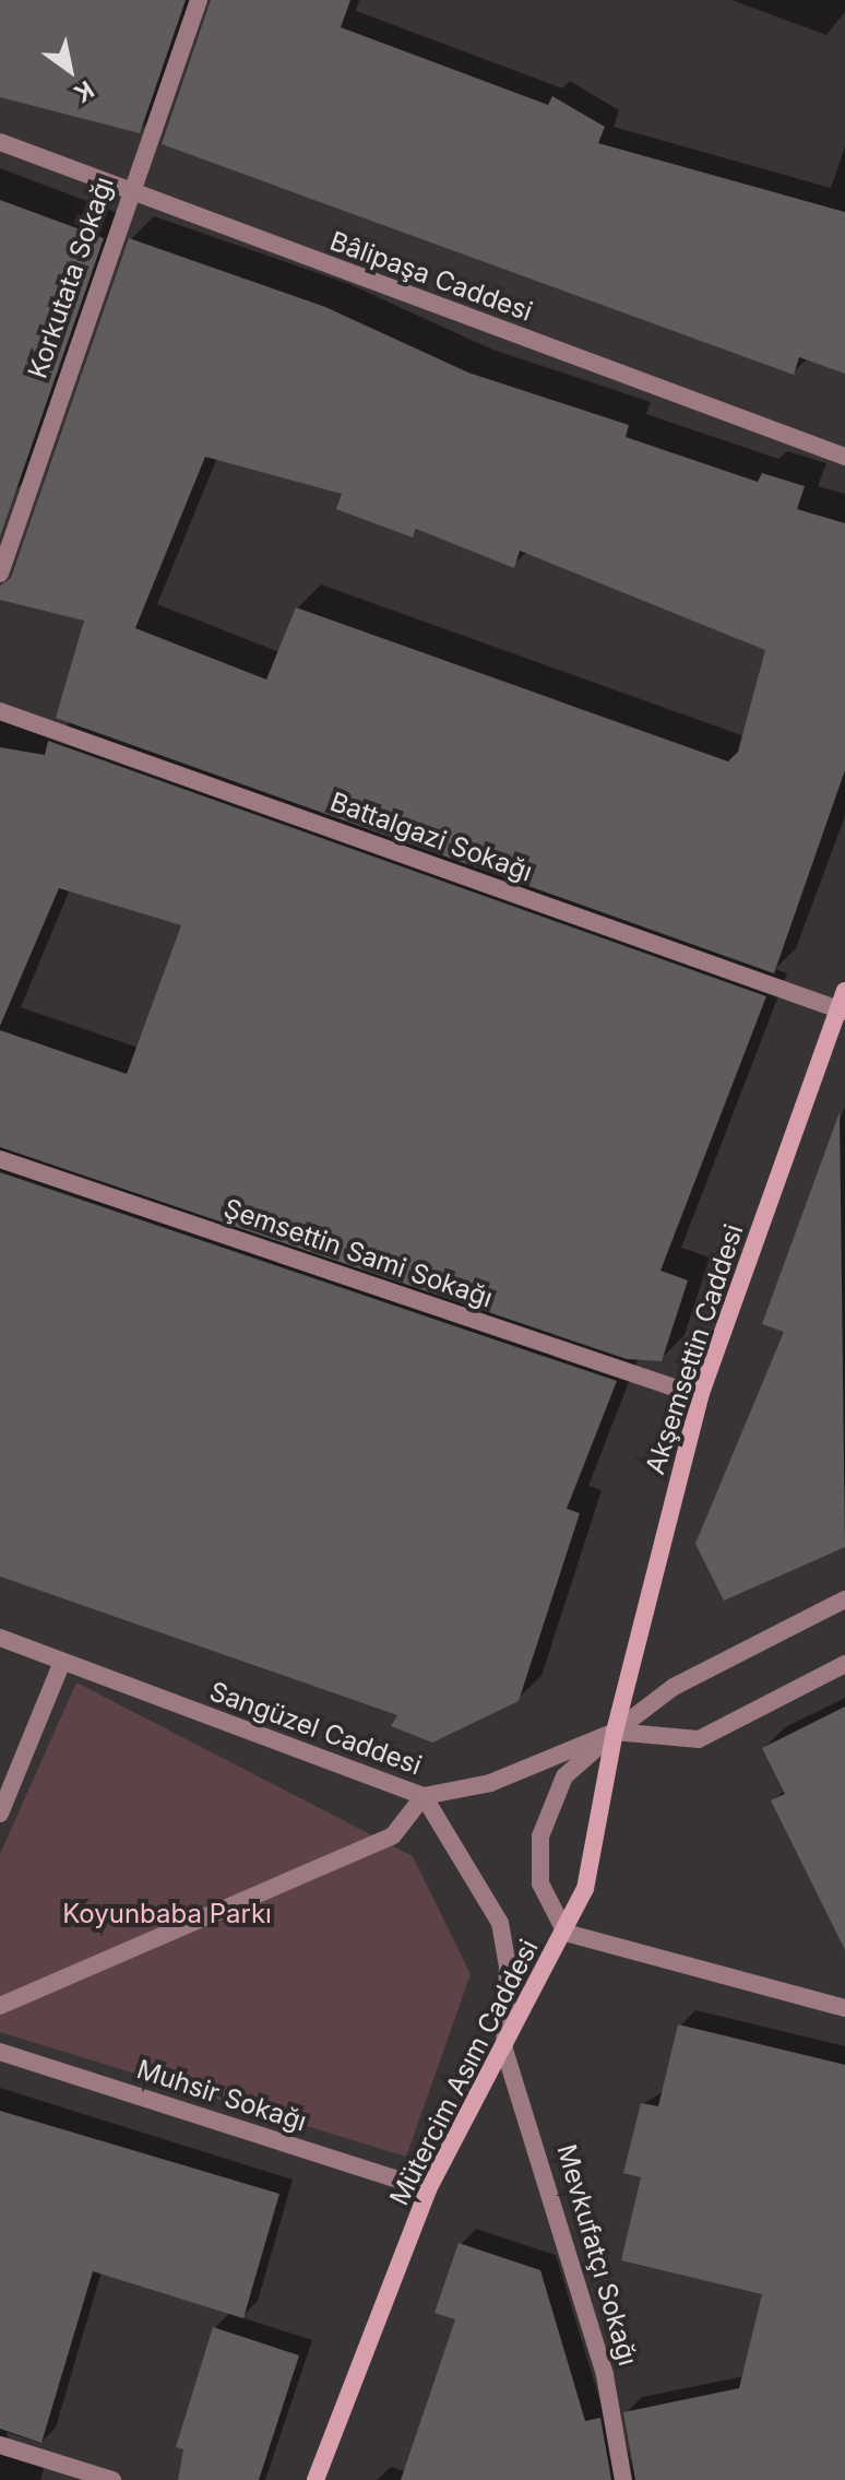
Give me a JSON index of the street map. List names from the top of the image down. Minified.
{"streets":{"main road":["Akşemsettin Caddesi","Mütercim Asım Caddesi"],"street":["Bâlipaşa Caddesi","Korkutata Sokağı","Battalgazi Sokağı","Şemsettin Sami Sokağı","Sangüzel Caddesi","Muhsir Sokağı","Mevkufatçı Sokağı"]},"crossings":[["Bâlipaşa Caddesi","Korkutata Sokağı"],["Battalgazi Sokağı","Akşemsettin Caddesi"],["Şemsettin Sami Sokağı","Akşemsettin Caddesi"],["Akşemsettin Caddesi","Sangüzel Caddesi"],["Akşemsettin Caddesi","Mütercim Asım Caddesi"],["Sangüzel Caddesi","Mütercim Asım Caddesi"],["Sangüzel Caddesi","Mevkufatçı Sokağı"],["Mütercim Asım Caddesi","Muhsir Sokağı"],["Mütercim Asım Caddesi","Mevkufatçı Sokağı"]],"parks":["Koyunbaba Parkı"],"north":"bottom right"}
